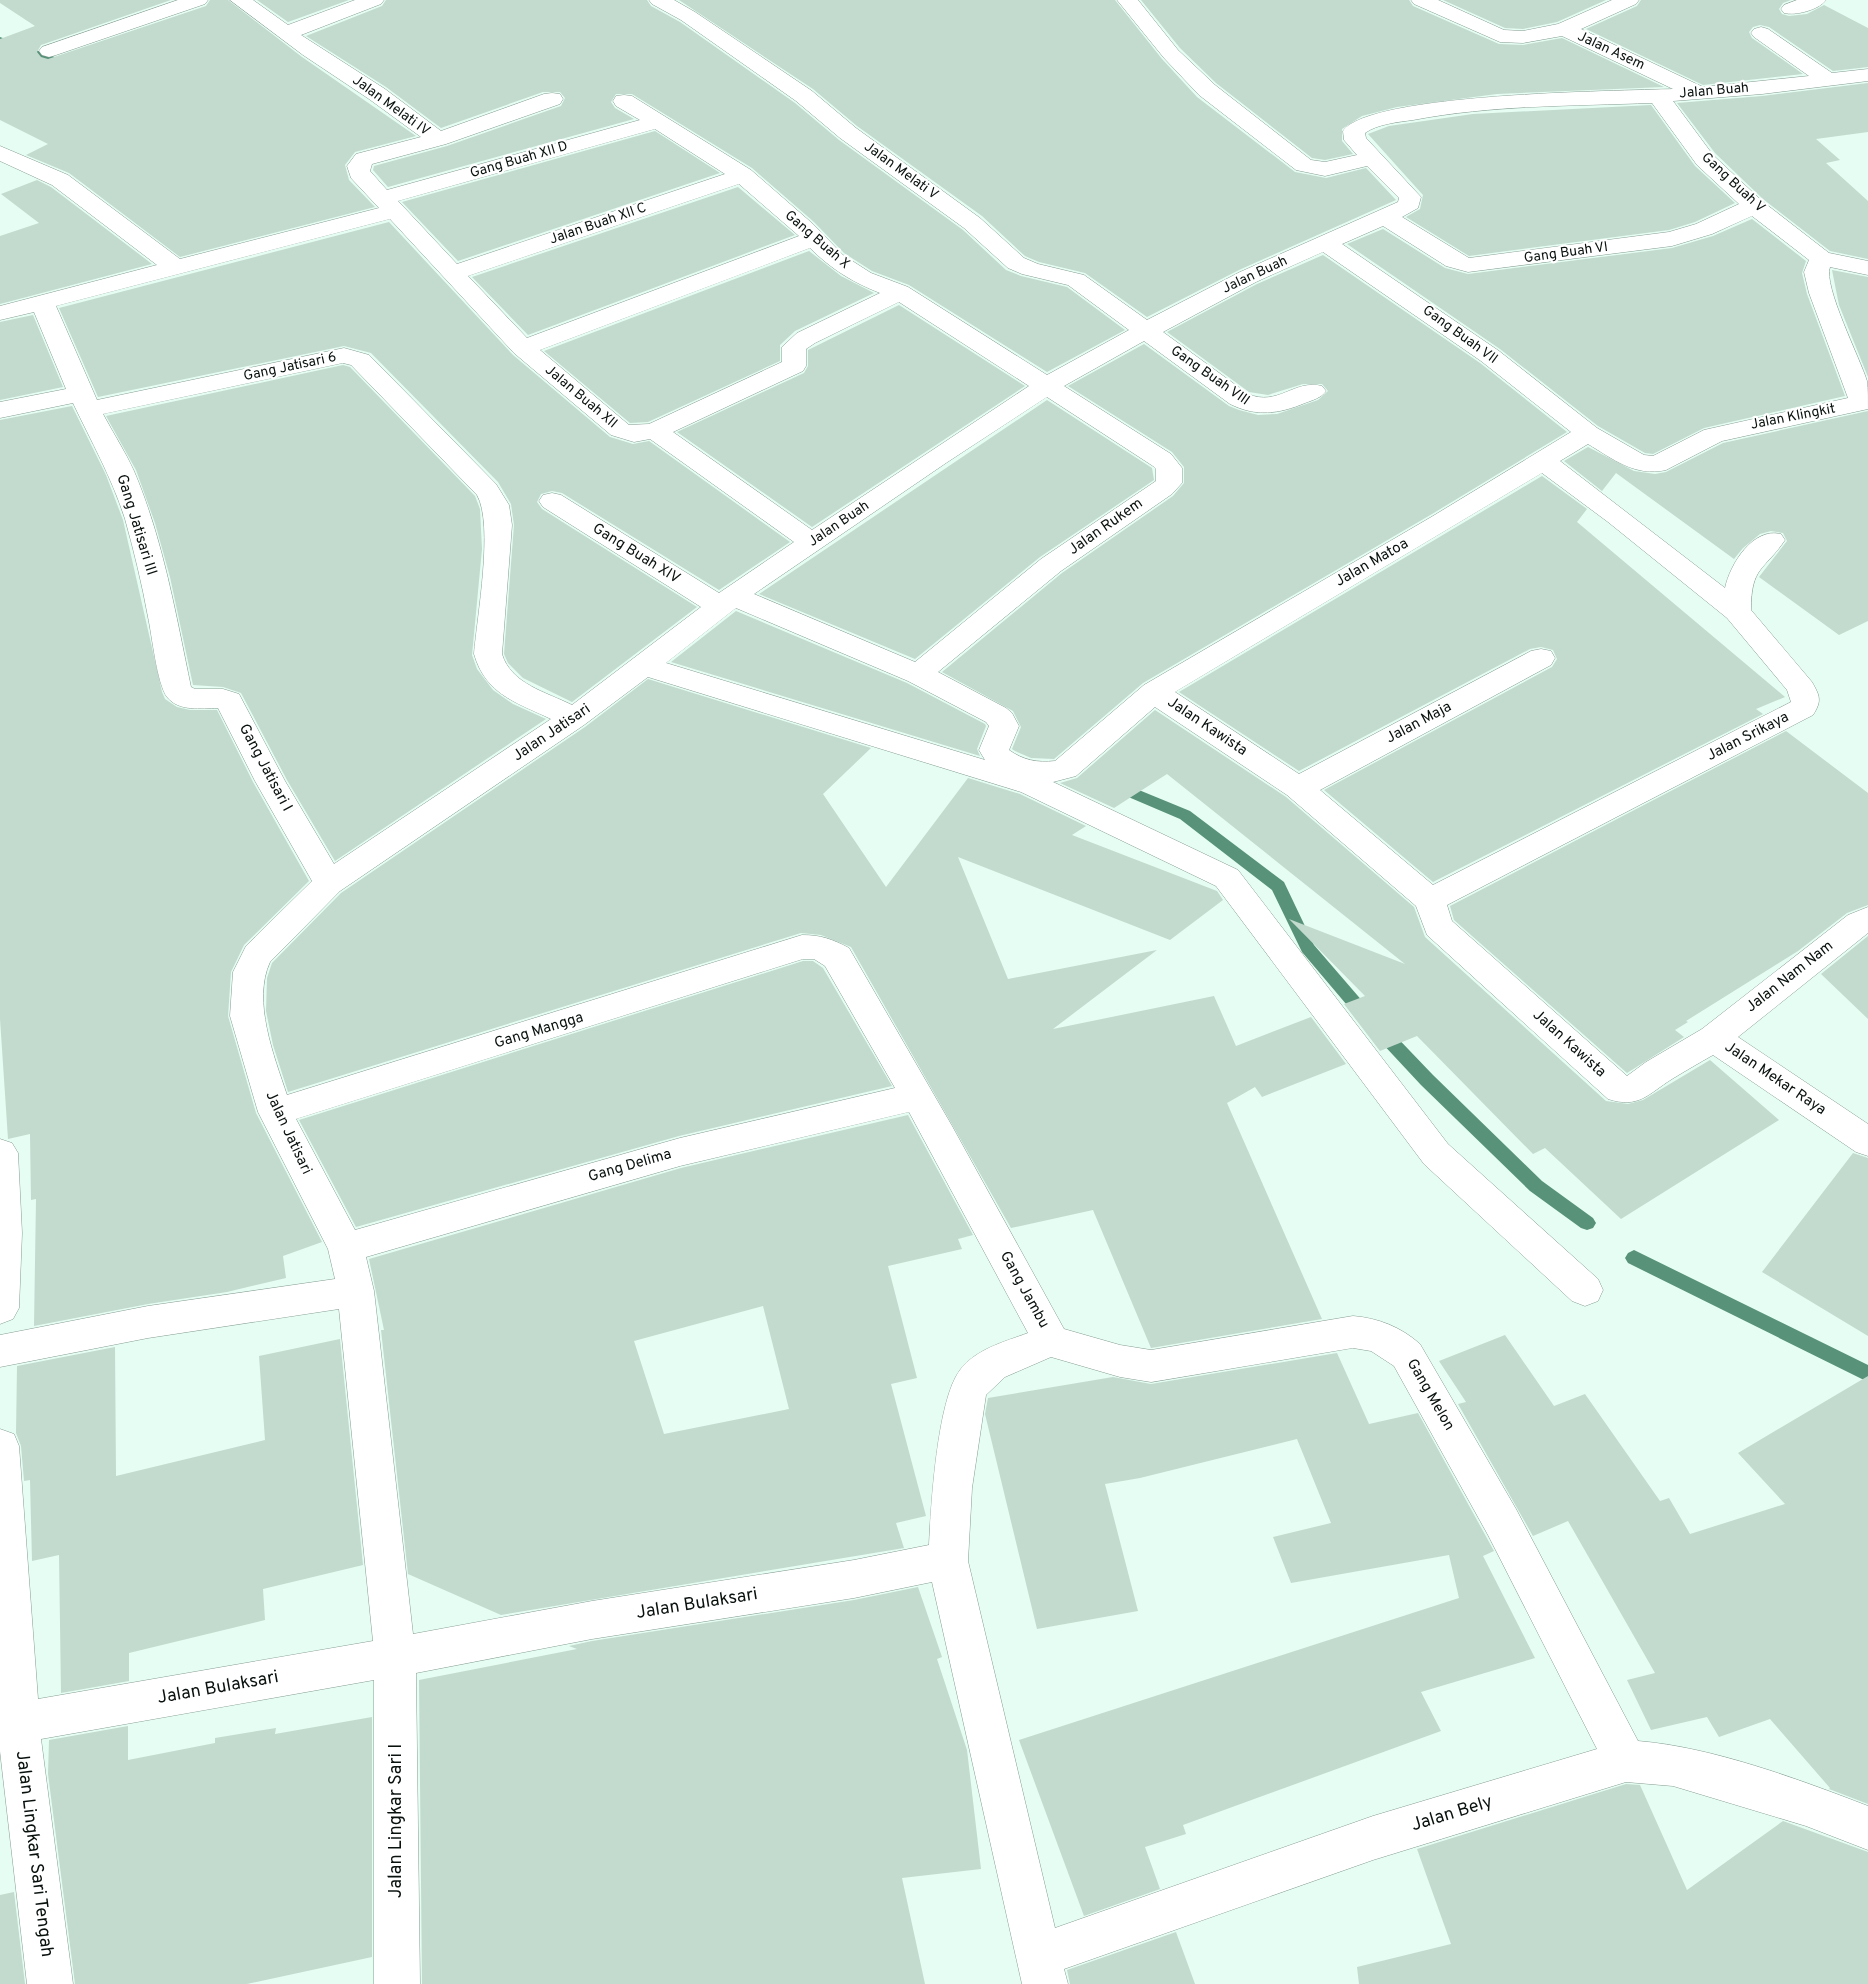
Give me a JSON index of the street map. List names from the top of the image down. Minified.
{"streets":{"street":["Jalan Asem","Jalan Buah","Jalan Melati IV","Gang Buah XII D","Jalan Melati V","Gang Buah V","Jalan Buah XII C","Gang Buah X","Gang Buah VI","Gang Buah VII","Gang Jatisari 6","Gang Buah VIII","Jalan Buah XII","Jalan Klingkit","Gang Jatisari III","Jalan Rukem","Gang Buah XIV","Jalan Matoa","Jalan Maja","Jalan Kawista","Jalan Jatisari","Jalan Srikaya","Gang Jatisari I","Jalan Nam Nam","Gang Mangga","Jalan Mekar Raya","Gang Delima","Gang Jambu","Gang Melon","Jalan Bulaksari","Jalan Bely","Jalan Lingkar Sari I","Jalan Lingkar Sari Tengah"]},"crossings":[["Jalan Asem","Jalan Buah"],["Jalan Buah","Jalan Melati V"],["Jalan Buah","Gang Buah V"],["Jalan Buah","Gang Buah X"],["Jalan Buah","Gang Buah VI"],["Jalan Buah","Gang Buah VII"],["Jalan Buah","Gang Jatisari 6"],["Jalan Buah","Gang Buah VIII"],["Jalan Buah","Jalan Rukem"],["Jalan Buah","Gang Buah XIV"],["Jalan Buah","Jalan Kawista"],["Jalan Buah","Jalan Jatisari"],["Jalan Melati IV","Gang Buah XII D"],["Jalan Melati IV","Jalan Buah XII"],["Gang Buah XII D","Gang Buah X"],["Gang Buah XII D","Jalan Buah XII"],["Jalan Melati V","Gang Buah VIII"],["Gang Buah V","Gang Buah VI"],["Gang Buah V","Jalan Klingkit"],["Jalan Buah XII C","Gang Buah X"],["Jalan Buah XII C","Jalan Buah XII"],["Gang Buah X","Jalan Rukem"],["Gang Buah VII","Jalan Klingkit"],["Gang Buah VII","Jalan Matoa"],["Gang Jatisari 6","Gang Jatisari III"],["Gang Jatisari 6","Jalan Jatisari"],["Jalan Klingkit","Jalan Matoa"],["Gang Jatisari III","Gang Jatisari I"],["Jalan Rukem","Jalan Kawista"],["Gang Buah XIV","Jalan Kawista"],["Jalan Matoa","Jalan Kawista"],["Jalan Matoa","Jalan Srikaya"],["Jalan Maja","Jalan Kawista"],["Jalan Kawista","Jalan Srikaya"],["Jalan Kawista","Jalan Mekar Raya"],["Jalan Jatisari","Gang Jatisari I"],["Jalan Jatisari","Gang Mangga"],["Jalan Jatisari","Gang Delima"],["Jalan Jatisari","Jalan Bulaksari"],["Jalan Jatisari","Jalan Lingkar Sari I"],["Jalan Nam Nam","Jalan Mekar Raya"],["Gang Mangga","Gang Jambu"],["Gang Delima","Gang Jambu"],["Gang Jambu","Gang Melon"],["Gang Jambu","Jalan Bulaksari"],["Gang Melon","Jalan Bely"],["Jalan Bulaksari","Jalan Lingkar Sari I"],["Jalan Bulaksari","Jalan Lingkar Sari Tengah"]]}
